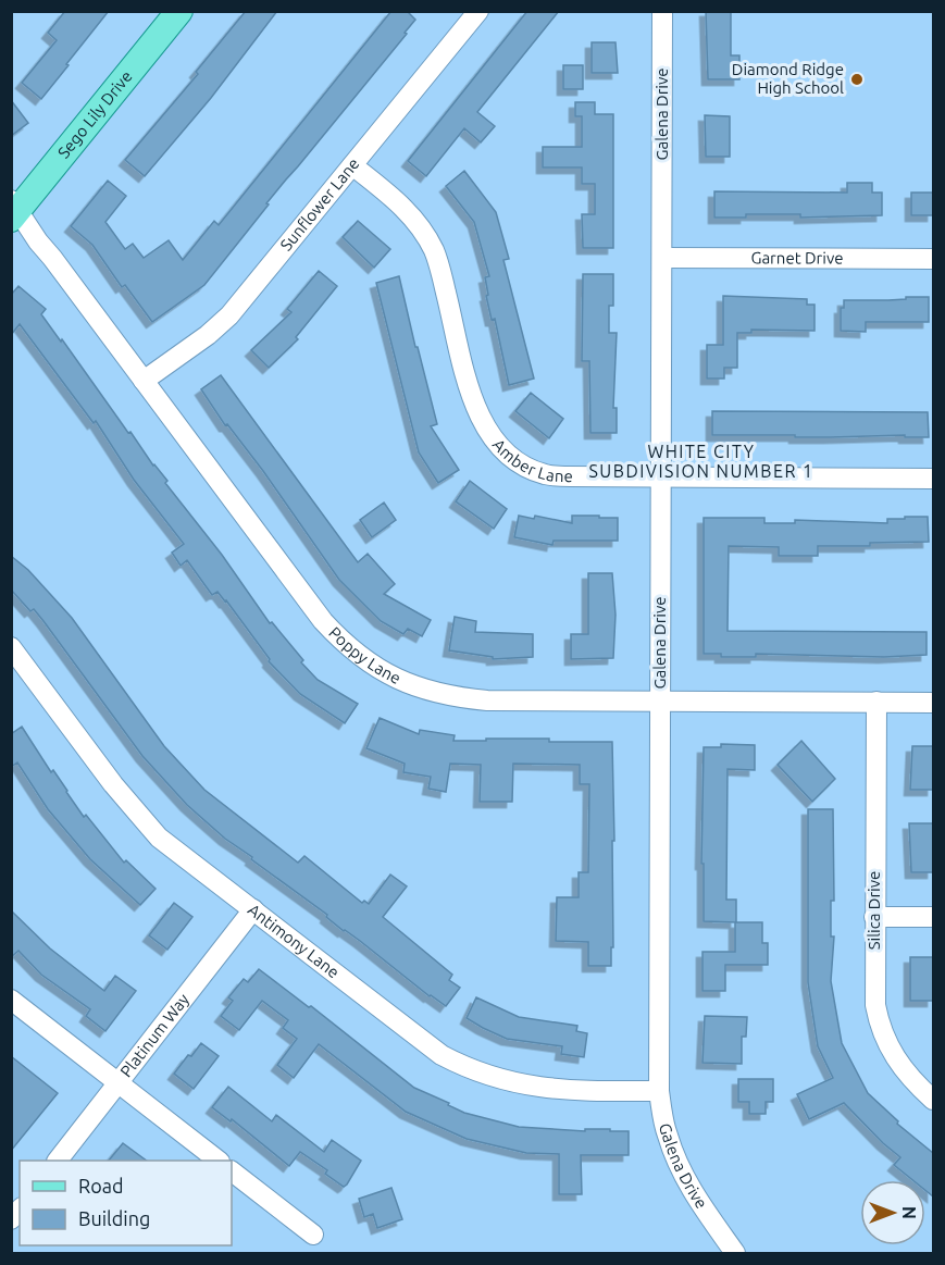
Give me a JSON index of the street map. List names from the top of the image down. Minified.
{"streets":{"main road":["Sego Lily Drive"],"street":["Galena Drive","Sunflower Lane","Garnet Drive","Amber Lane","Poppy Lane","Silica Drive","Antimony Lane","Platinum Way"]},"crossings":[["Galena Drive","Garnet Drive"],["Galena Drive","Amber Lane"],["Galena Drive","Poppy Lane"],["Galena Drive","Antimony Lane"],["Sego Lily Drive","Poppy Lane"],["Sunflower Lane","Amber Lane"],["Sunflower Lane","Poppy Lane"],["Poppy Lane","Silica Drive"],["Antimony Lane","Platinum Way"]],"districts":["WHITE CITY SUBDIVISION NUMBER 1"],"places":["Diamond Ridge High School"],"legend":["Road","Building"],"north":"right"}
